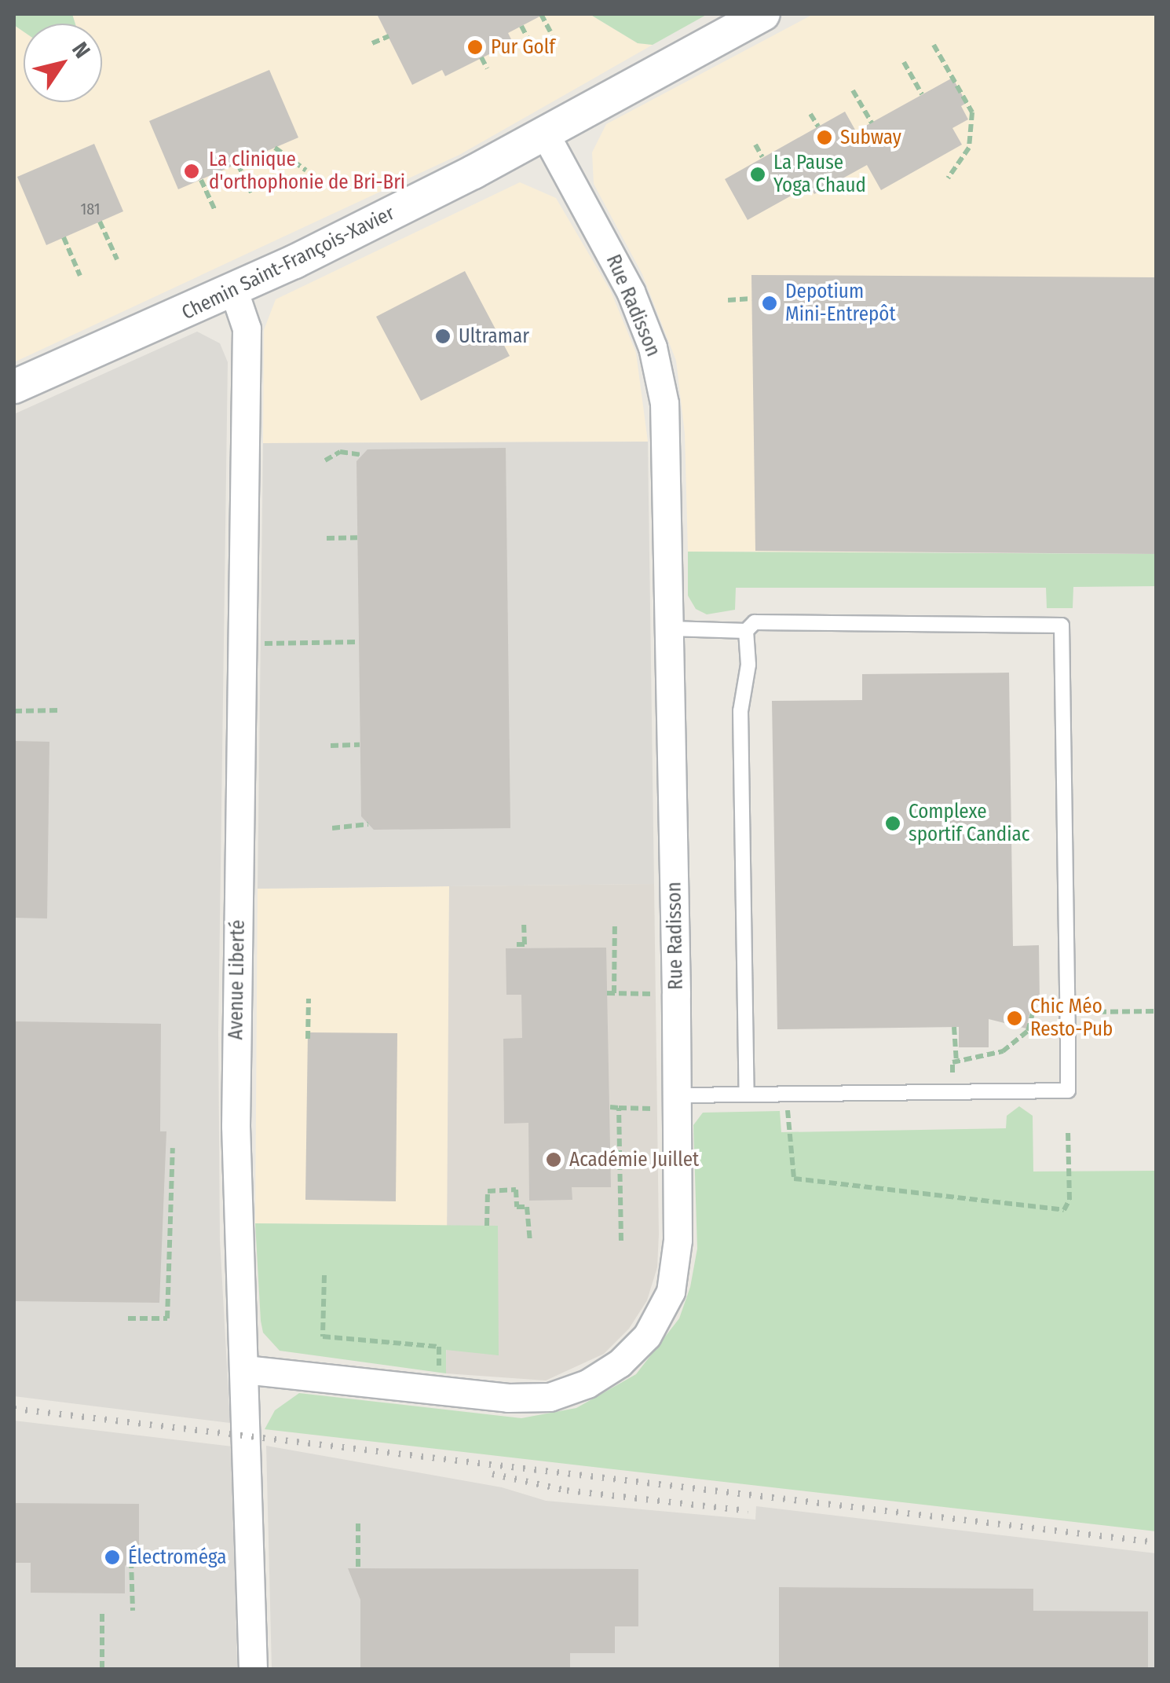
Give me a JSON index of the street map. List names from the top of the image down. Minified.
{"streets":{"street":["Chemin Saint-François-Xavier","Rue Radisson","Avenue Liberté"]},"crossings":[["Chemin Saint-François-Xavier","Rue Radisson"],["Chemin Saint-François-Xavier","Avenue Liberté"],["Rue Radisson","Avenue Liberté"]],"places":["Pur Golf","Subway","La clinique d'orthophonie de Bri-Bri","La Pause Yoga Chaud","Depotium Mini-Entrepôt","Ultramar","Complexe sportif Candiac","Chic Méo Resto-Pub","Académie Juillet","Électroméga"],"house_numbers":["181"],"north":"top right"}
